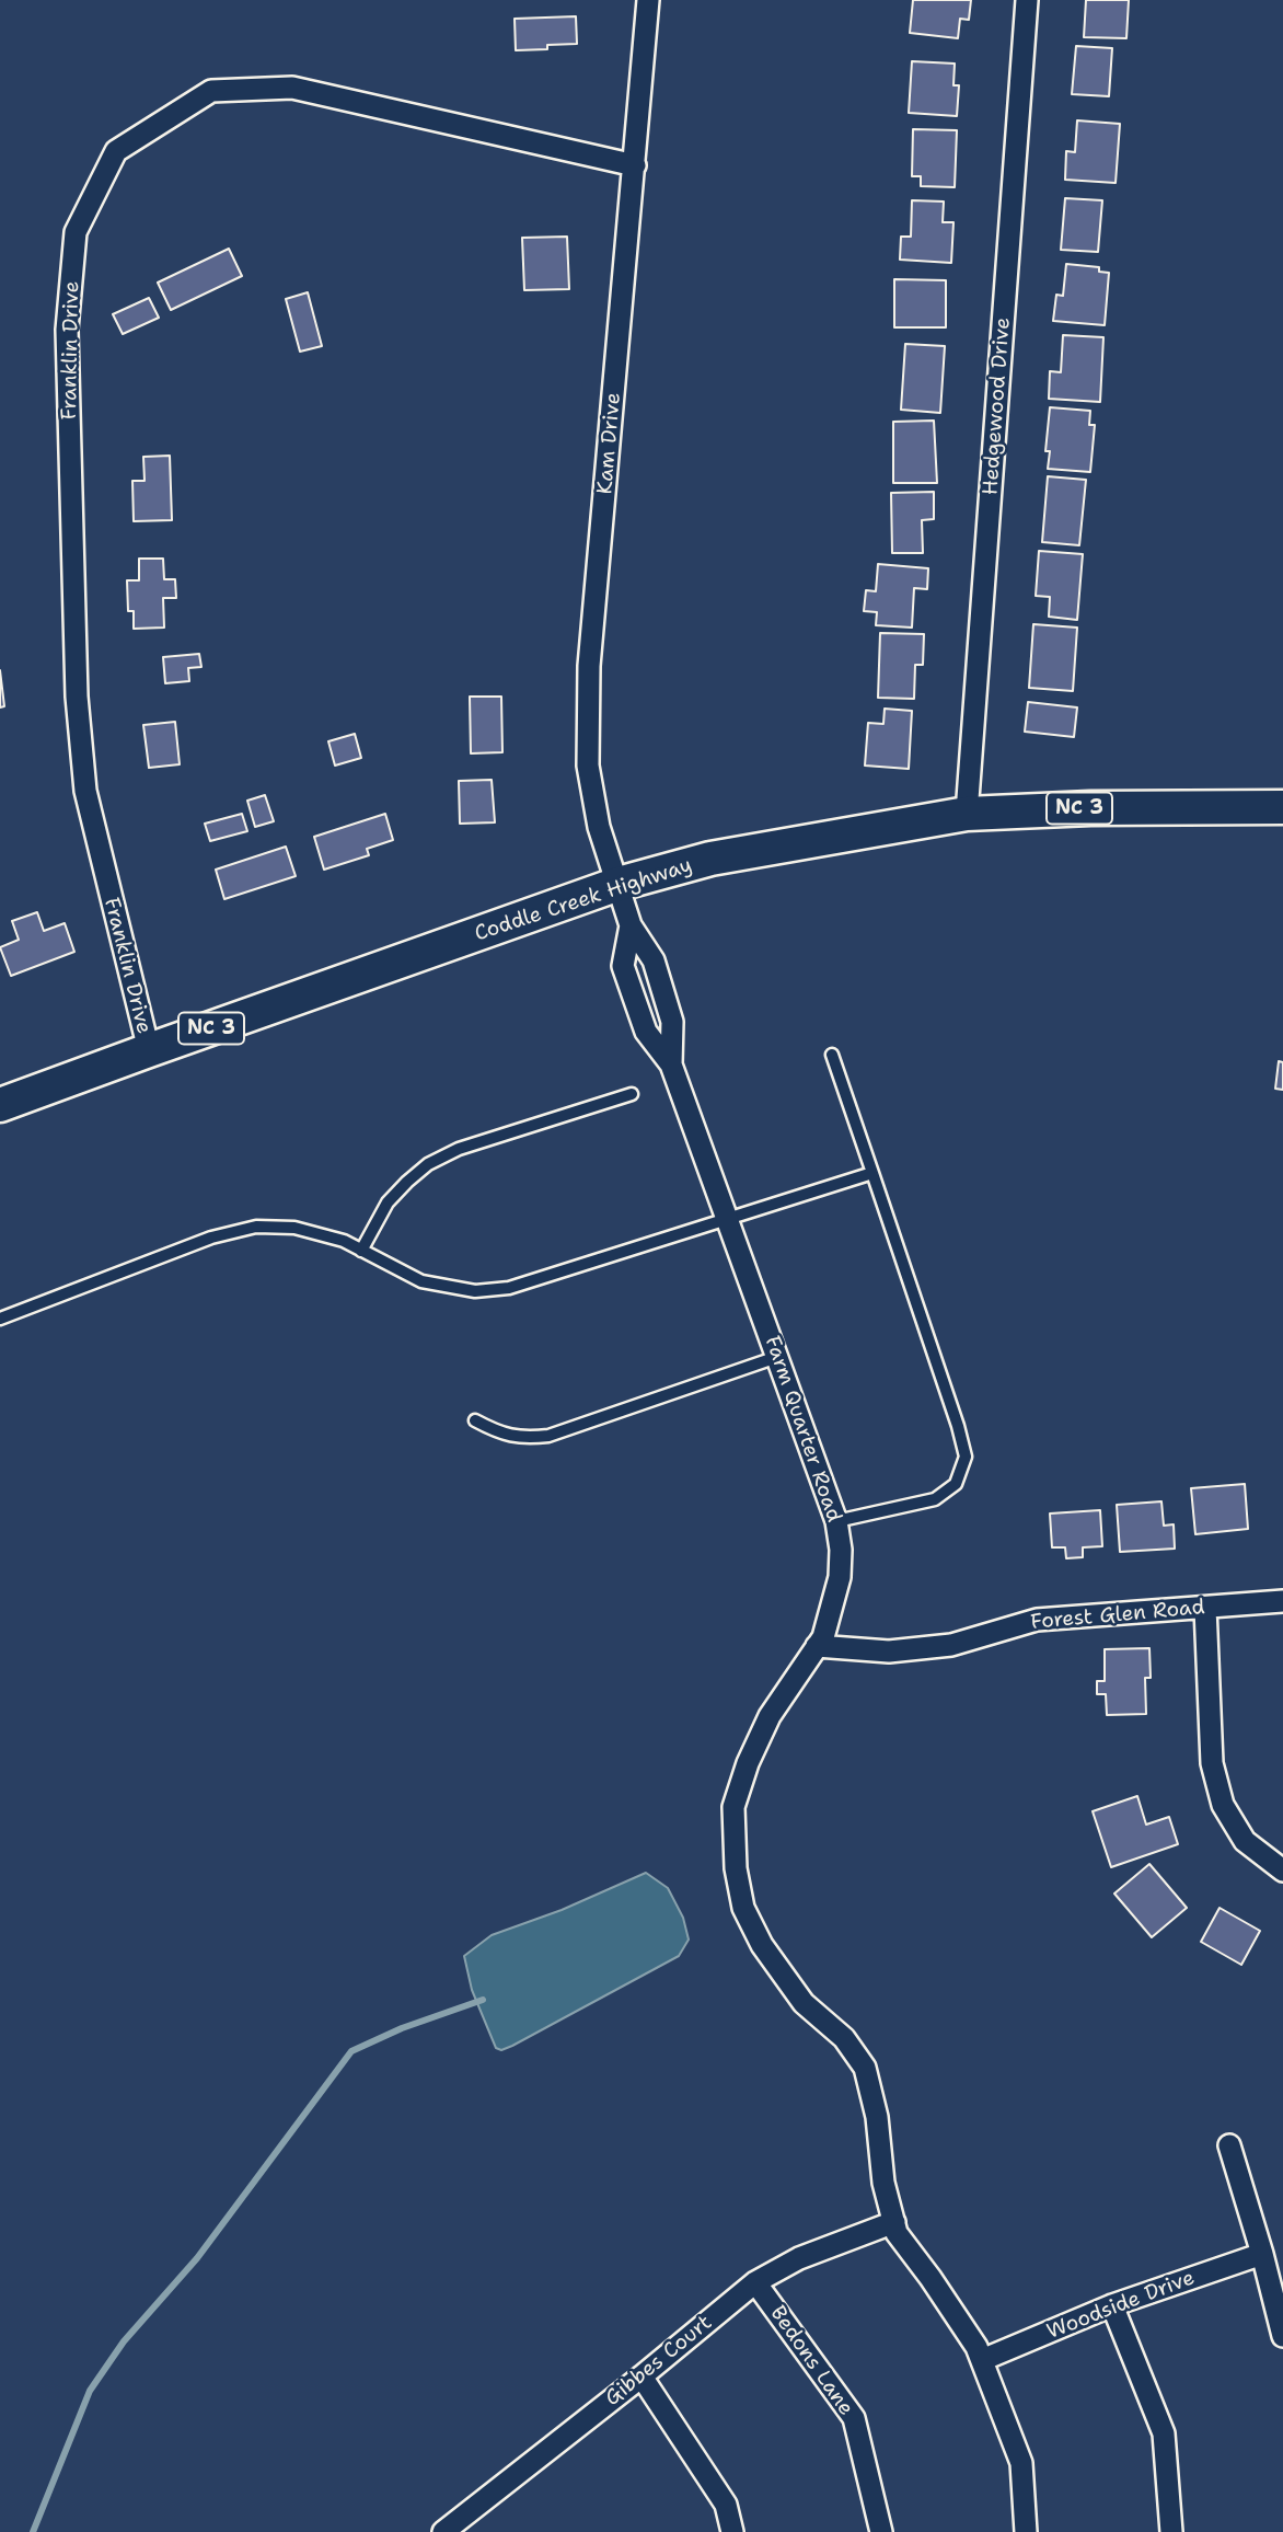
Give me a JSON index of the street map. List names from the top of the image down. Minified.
{"streets":{"main road":["NC 3","Coddle Creek Highway"],"street":["Franklin Drive","Hedgewood Drive","Kam Drive","Farm Quarter Road","Forest Glen Road","Woodside Drive","Gibbes Court","Bedons Lane"]},"crossings":[["Franklin Drive","Kam Drive"],["Franklin Drive","Coddle Creek Highway"],["Hedgewood Drive","Coddle Creek Highway"],["Kam Drive","Coddle Creek Highway"],["Kam Drive","Farm Quarter Road"],["Coddle Creek Highway","Farm Quarter Road"],["Farm Quarter Road","Forest Glen Road"],["Farm Quarter Road","Woodside Drive"],["Farm Quarter Road","Gibbes Court"],["Gibbes Court","Bedons Lane"]]}
